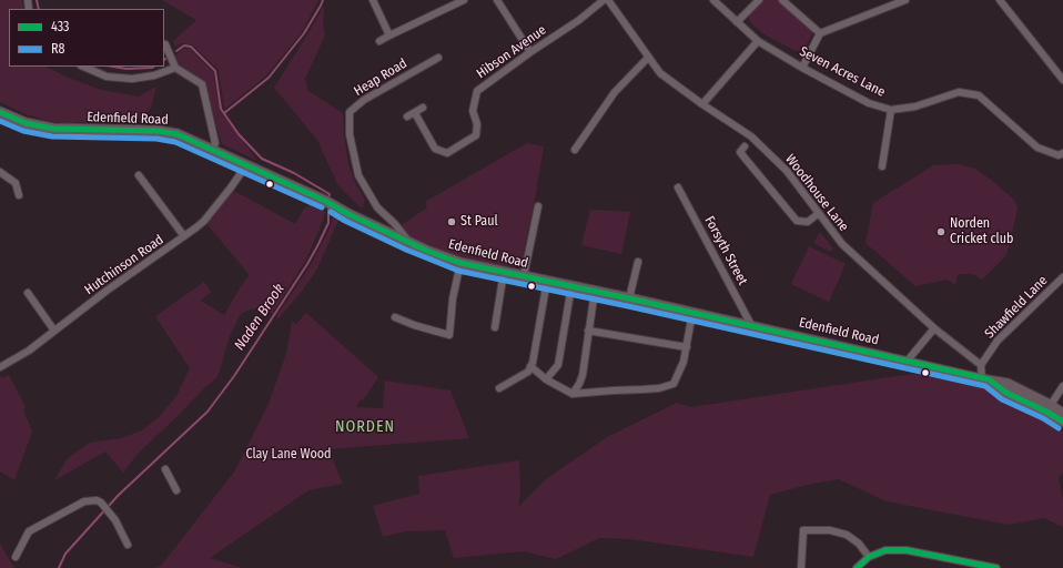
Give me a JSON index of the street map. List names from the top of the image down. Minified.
{"streets":{"main road":["Edenfield Road"],"street":["Hibson Avenue","Seven Acres Lane","Heap Road","Woodhouse Lane","Forsyth Street","Hutchinson Road","Shawfield Lane"]},"crossings":[["Heap Road","Edenfield Road"],["Edenfield Road","Forsyth Street"],["Edenfield Road","Hutchinson Road"],["Woodhouse Lane","Shawfield Lane"]],"districts":["NORDEN"],"water":["Naden Brook"],"parks":["Clay Lane Wood"],"places":["St Paul","Norden Cricket club"],"lines":["transit line 433","transit line R8"],"legend":["433","R8"]}
